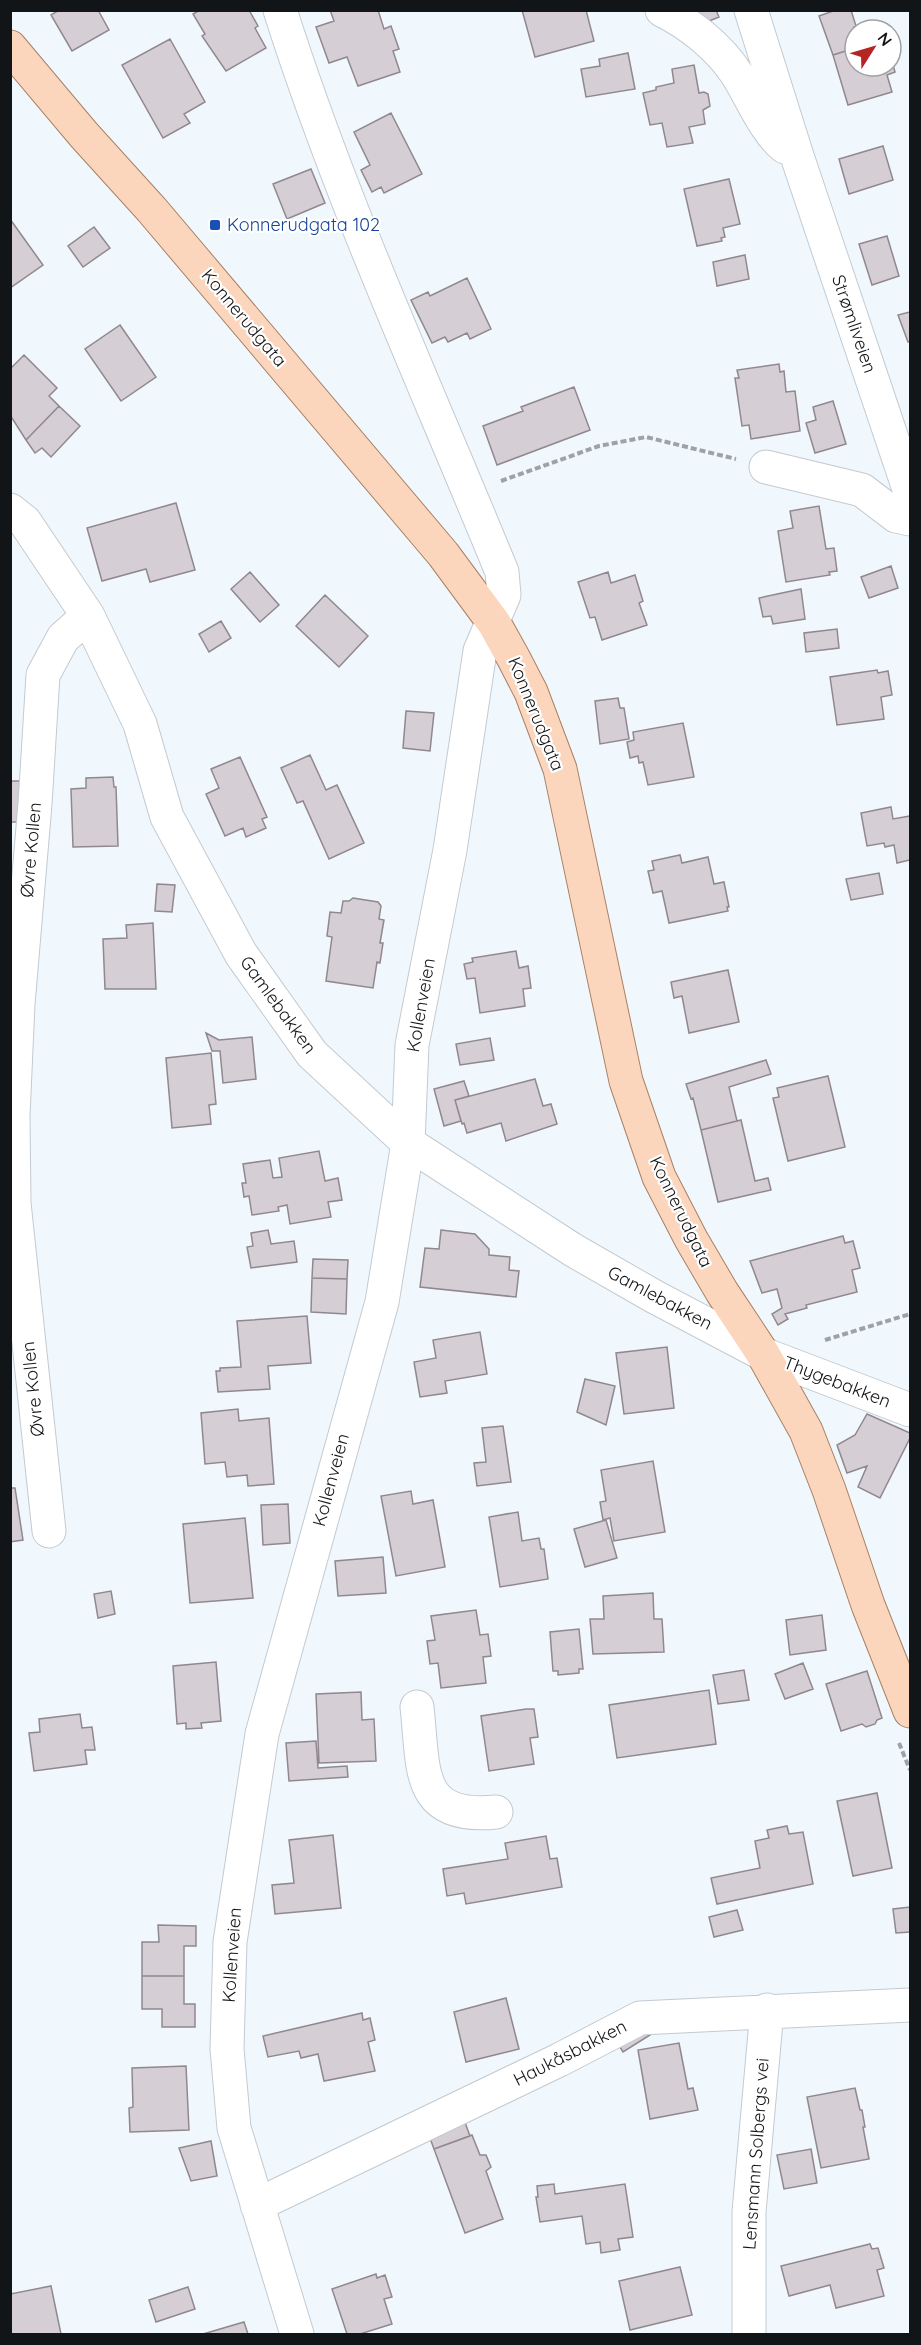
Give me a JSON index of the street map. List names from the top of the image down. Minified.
{"streets":{"main road":["Konnerudgata"],"street":["Strømliveien","Øvre Kollen","Gamlebakken","Kollenveien","Thygebakken","Haukåsbakken","Lensmann Solbergs vei"]},"crossings":[["Konnerudgata","Gamlebakken"],["Konnerudgata","Kollenveien"],["Konnerudgata","Thygebakken"],["Øvre Kollen","Gamlebakken"],["Gamlebakken","Kollenveien"],["Gamlebakken","Thygebakken"],["Kollenveien","Haukåsbakken"],["Haukåsbakken","Lensmann Solbergs vei"]],"places":{"transit":["Konnerudgata 102"]},"north":"top right"}
